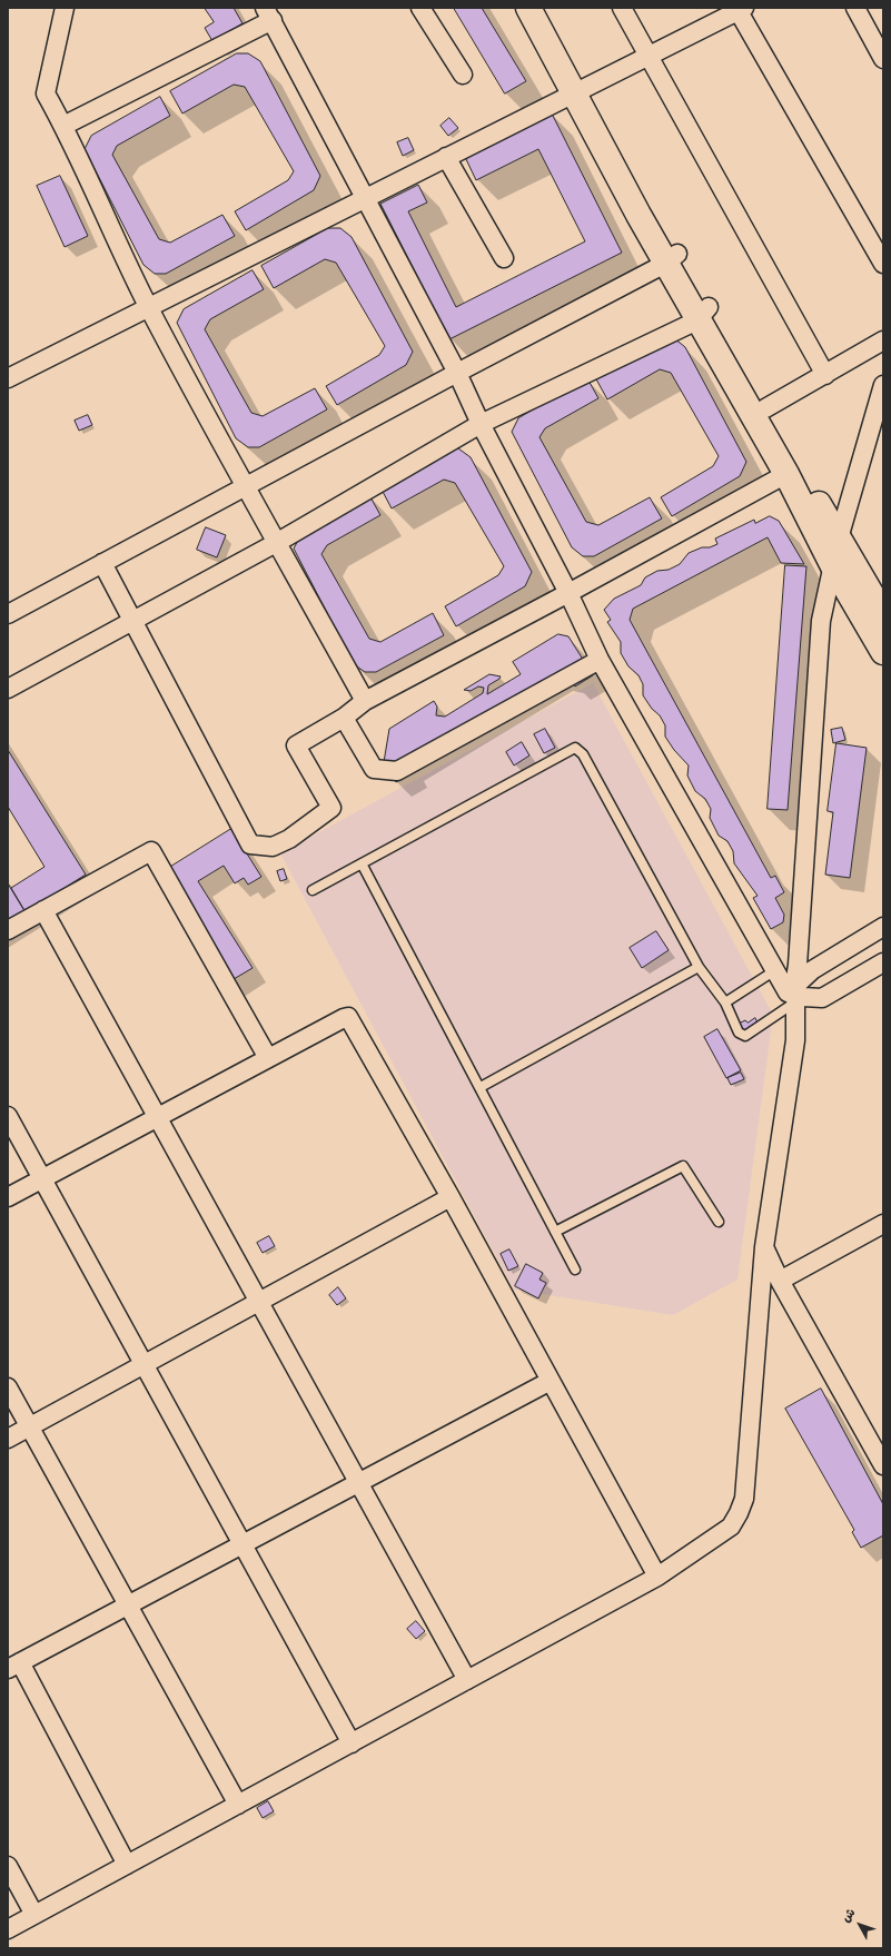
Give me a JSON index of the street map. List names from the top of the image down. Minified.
{"north":"top left"}
